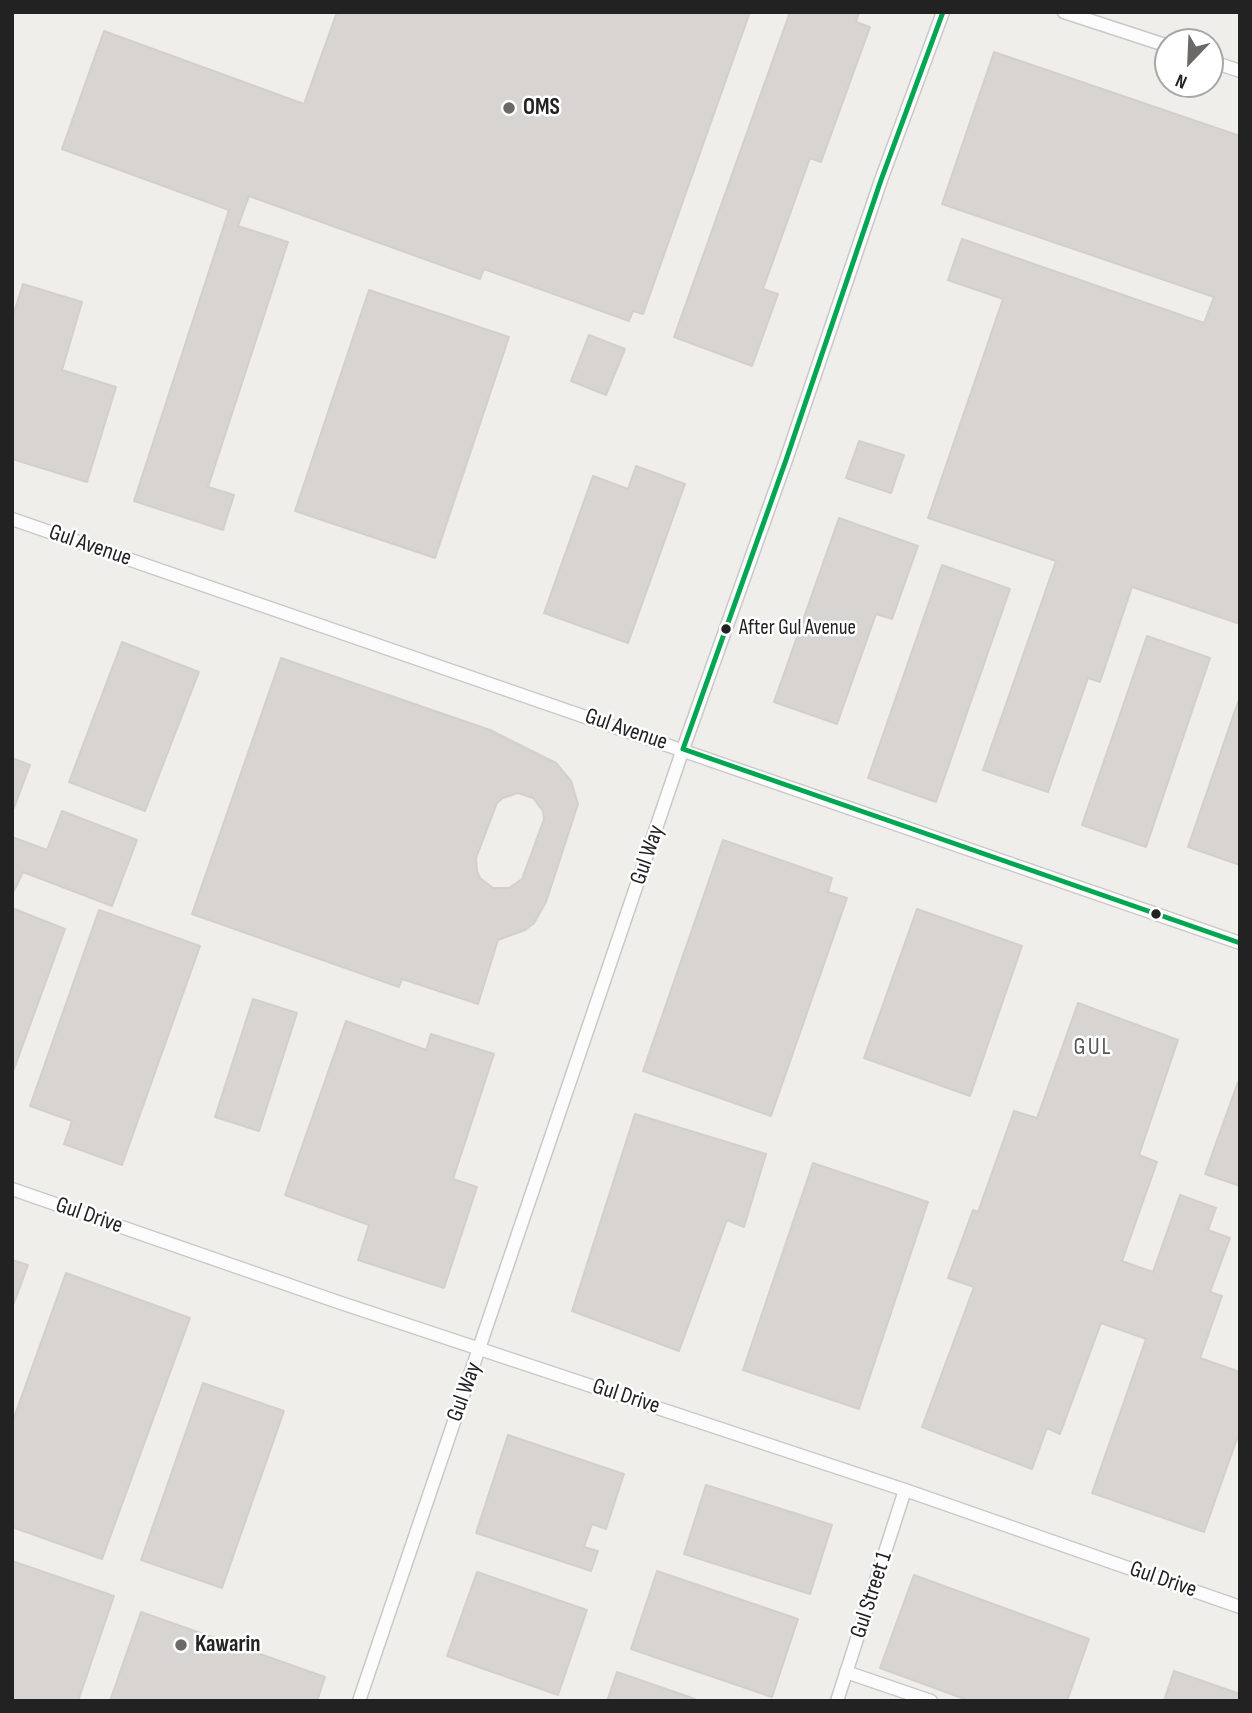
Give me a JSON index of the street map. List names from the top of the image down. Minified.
{"streets":{"street":["Gul Avenue","Gul Way","Gul Drive","Gul Street 1"]},"crossings":[["Gul Avenue","Gul Way"],["Gul Way","Gul Drive"],["Gul Drive","Gul Street 1"]],"districts":["GUL"],"places":["OMS","After Gul Avenue","Kawarin"],"north":"bottom left"}
